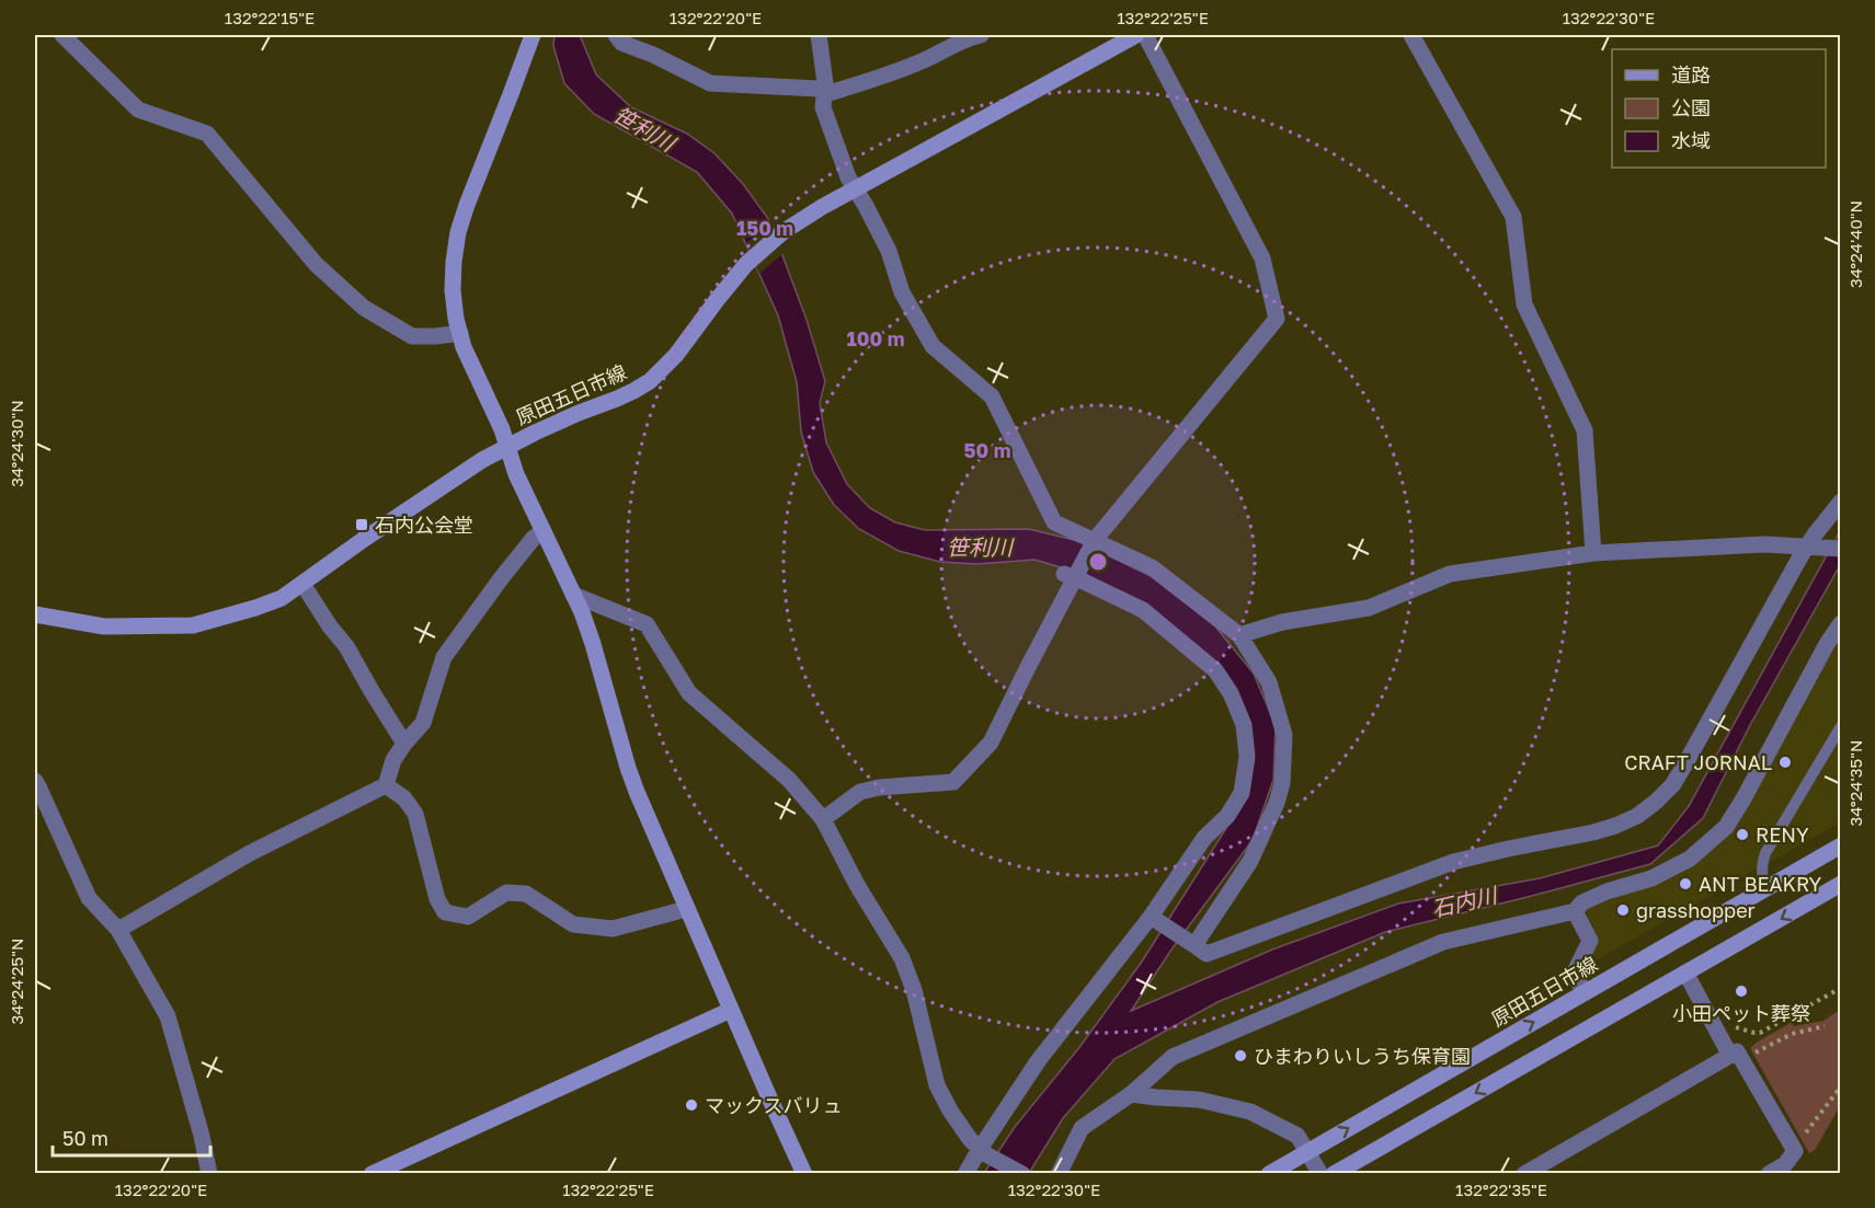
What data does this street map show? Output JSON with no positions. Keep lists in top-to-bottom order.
{
  "streets": {
    "main road": ["原田五日市線"]
  },
  "water": ["笹利川", "石内川"],
  "places": {
    "transit": ["石内公会堂"],
    "other": [
      "CRAFT JORNAL",
      "RENY",
      "ANT BEAKRY",
      "grasshopper",
      "小田ペット葬祭",
      "ひまわりいしうち保育園",
      "マックスバリュ"
    ]
  },
  "legend": ["道路", "公園", "水域"],
  "scale_bar": "50 m",
  "coordinates": [
    "132°22'15\"E",
    "132°22'20\"E",
    "132°22'25\"E",
    "132°22'30\"E",
    "34°24'40\"N",
    "34°24'30\"N",
    "34°24'35\"N",
    "34°24'25\"N",
    "132°22'35\"E"
  ],
  "rings": ["150 m", "100 m", "50 m"]
}
